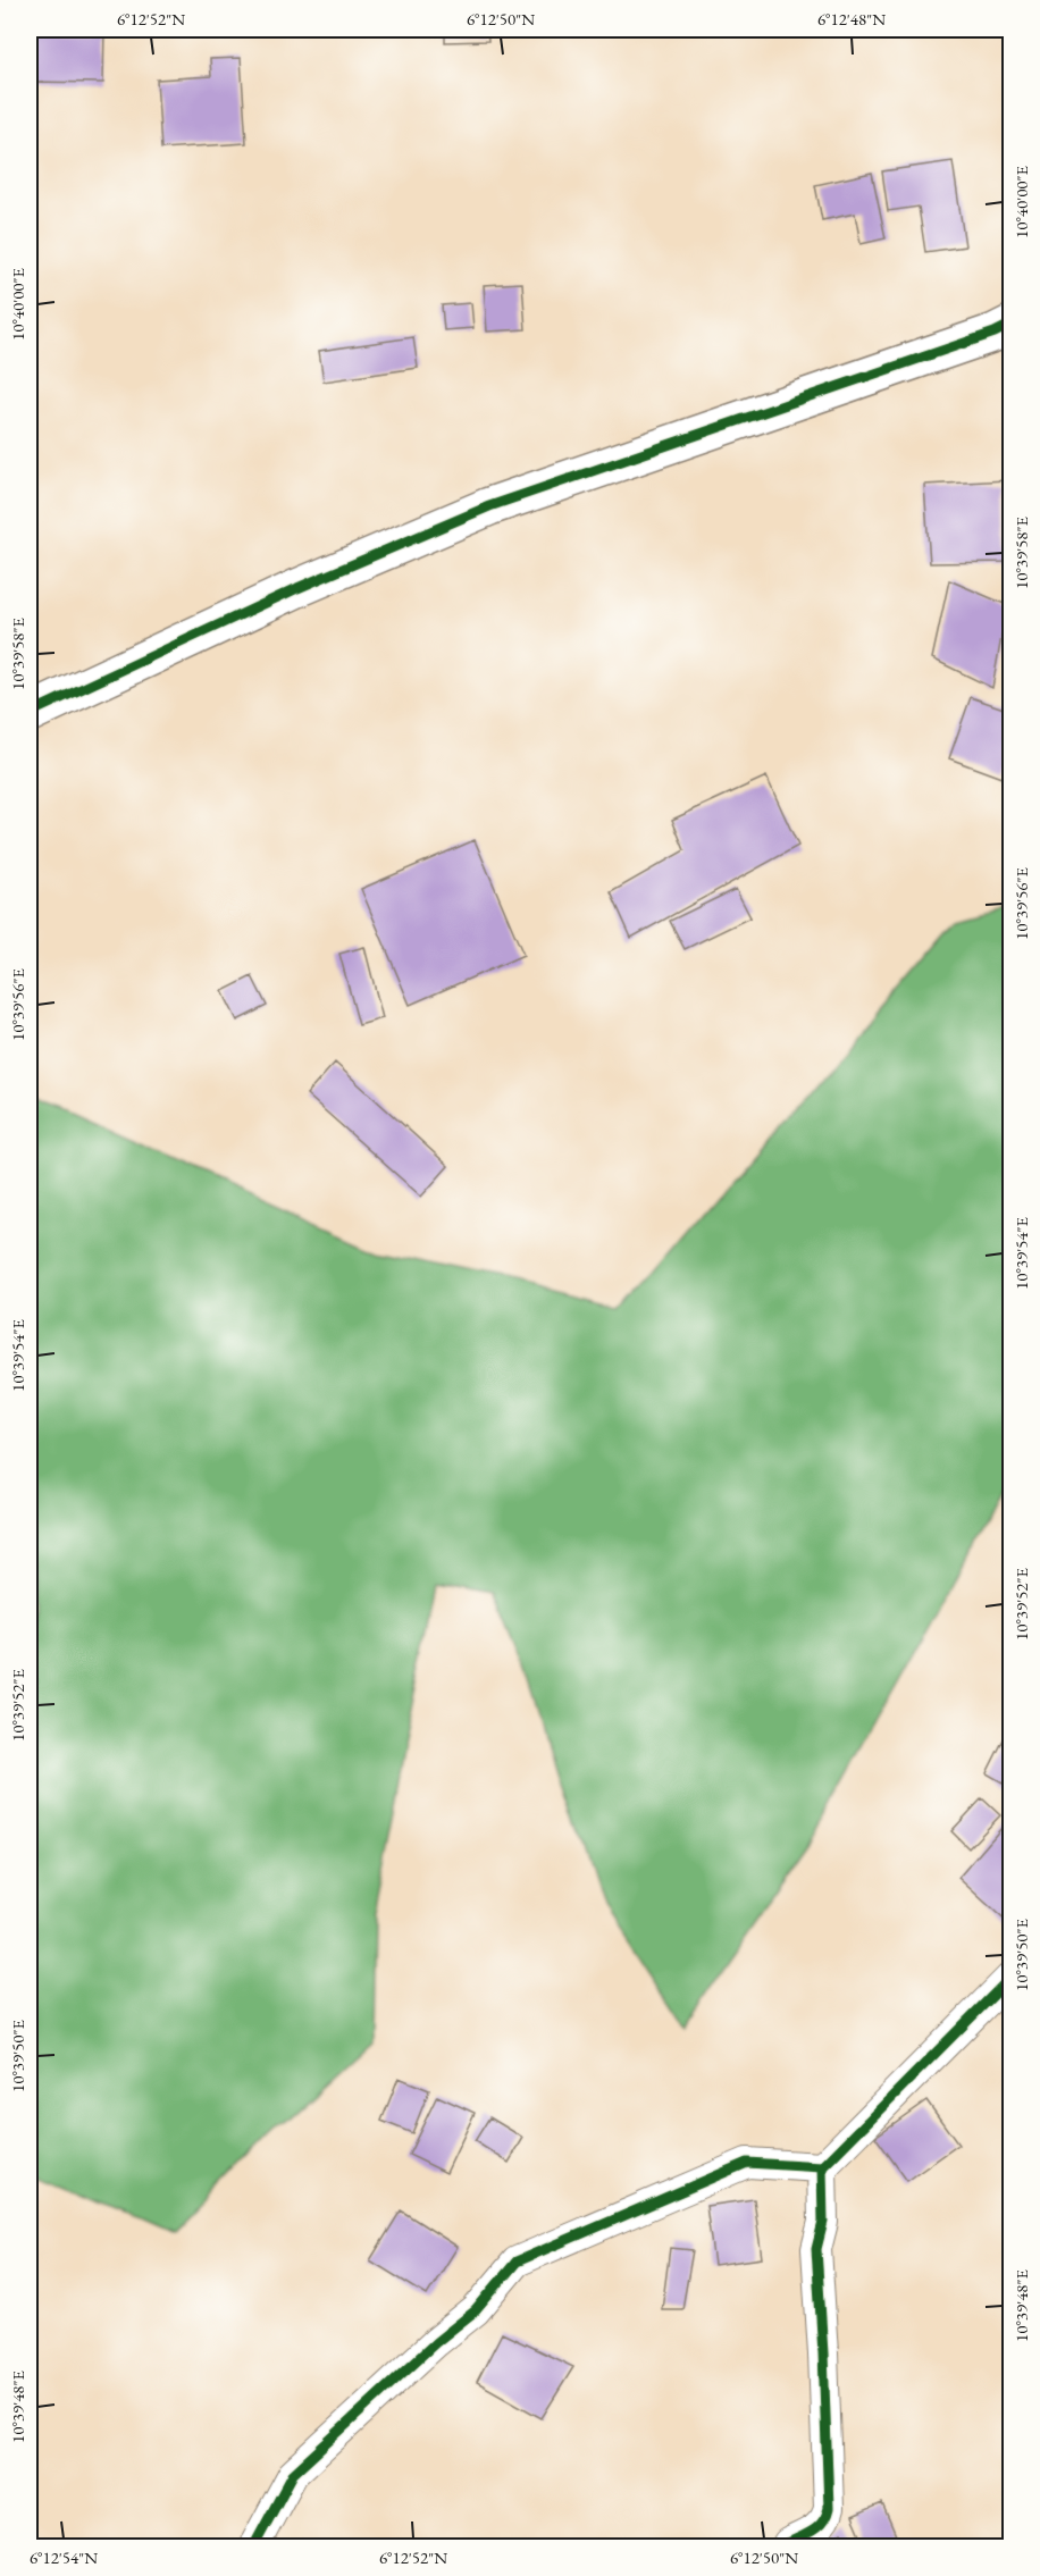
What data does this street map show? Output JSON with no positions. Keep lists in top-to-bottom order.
{
  "coordinates": [
    "6°12'52\"N",
    "6°12'50\"N",
    "6°12'48\"N",
    "10°40'00\"E",
    "10°39'58\"E",
    "10°39'56\"E",
    "10°39'54\"E",
    "10°39'52\"E",
    "10°39'50\"E",
    "10°39'48\"E",
    "6°12'54\"N"
  ]
}
